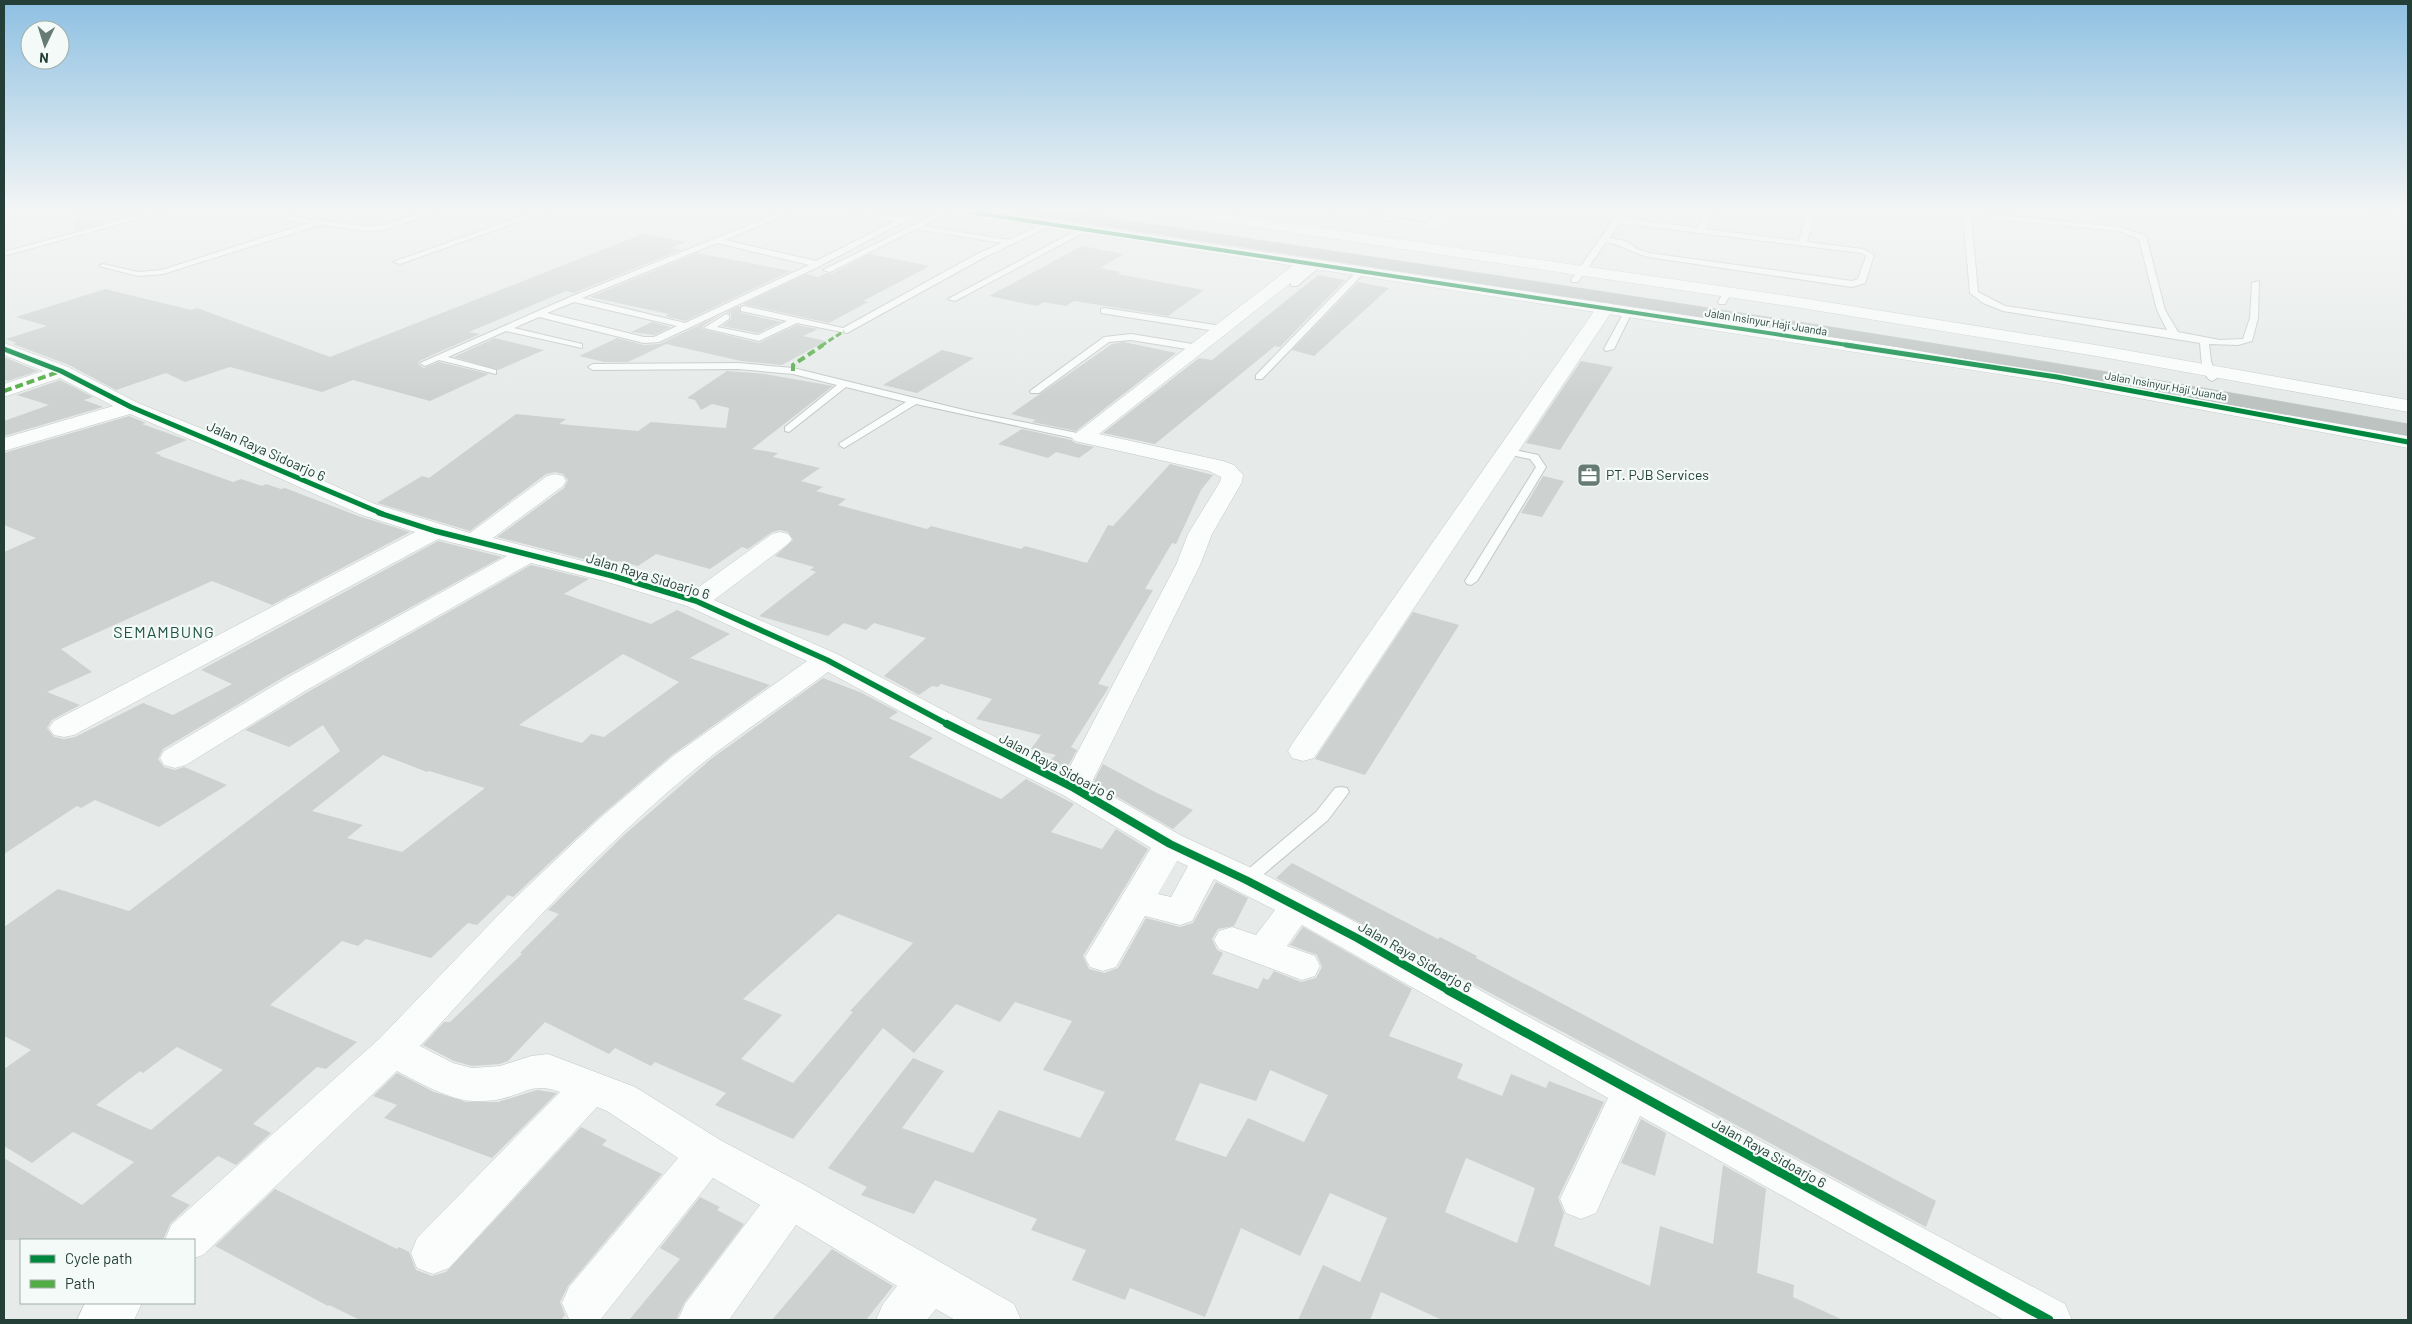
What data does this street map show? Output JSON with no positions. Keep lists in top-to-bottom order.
{
  "streets": {
    "highway": ["Jalan Insinyur Haji Juanda"],
    "street": ["Jalan Raya Sidoarjo 6"]
  },
  "districts": ["SEMAMBUNG"],
  "places": {
    "office": ["PT. PJB Services"]
  },
  "legend": ["Cycle path", "Path"],
  "north": "bottom"
}
